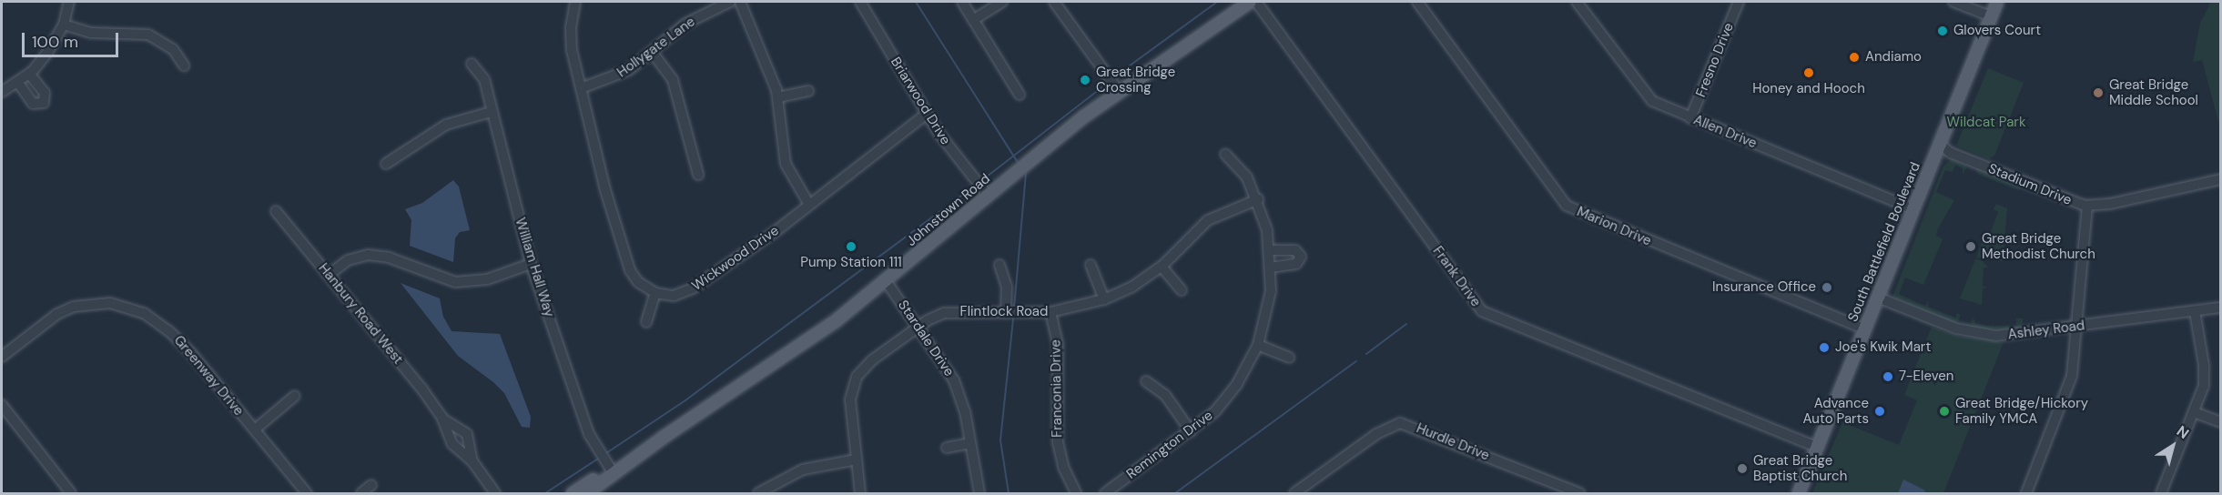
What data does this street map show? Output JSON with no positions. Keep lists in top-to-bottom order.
{
  "streets": {
    "main road": ["Johnstown Road", "South Battlefield Boulevard"],
    "street": [
      "Hollygate Lane",
      "Fresno Drive",
      "Briarwood Drive",
      "Allen Drive",
      "Stadium Drive",
      "Marion Drive",
      "Wickwood Drive",
      "William Hall Way",
      "Frank Drive",
      "Flintlock Road",
      "Hanbury Road West",
      "Ashley Road",
      "Stardale Drive",
      "Greenway Drive",
      "Franconia Drive",
      "Hurdle Drive",
      "Remington Drive"
    ]
  },
  "crossings": [
    ["Fresno Drive", "Allen Drive"],
    ["Briarwood Drive", "Johnstown Road"],
    ["Briarwood Drive", "Wickwood Drive"],
    ["Allen Drive", "South Battlefield Boulevard"],
    ["Stadium Drive", "South Battlefield Boulevard"],
    ["Johnstown Road", "William Hall Way"],
    ["Johnstown Road", "Stardale Drive"],
    ["Marion Drive", "South Battlefield Boulevard"],
    ["South Battlefield Boulevard", "Frank Drive"],
    ["South Battlefield Boulevard", "Ashley Road"],
    ["Flintlock Road", "Stardale Drive"],
    ["Flintlock Road", "Franconia Drive"],
    ["Flintlock Road", "Remington Drive"]
  ],
  "parks": ["Wildcat Park"],
  "places": [
    "Glovers Court",
    "Andiamo",
    "Honey and Hooch",
    "Great Bridge Crossing",
    "Great Bridge Middle School",
    "Pump Station 111",
    "Great Bridge Methodist Church",
    "Insurance Office",
    "Joe's Kwik Mart",
    "7-Eleven",
    "Advance Auto Parts",
    "Great Bridge/Hickory Family YMCA",
    "Great Bridge Baptist Church"
  ],
  "scale_bar": "100 m",
  "north": "top right"
}
